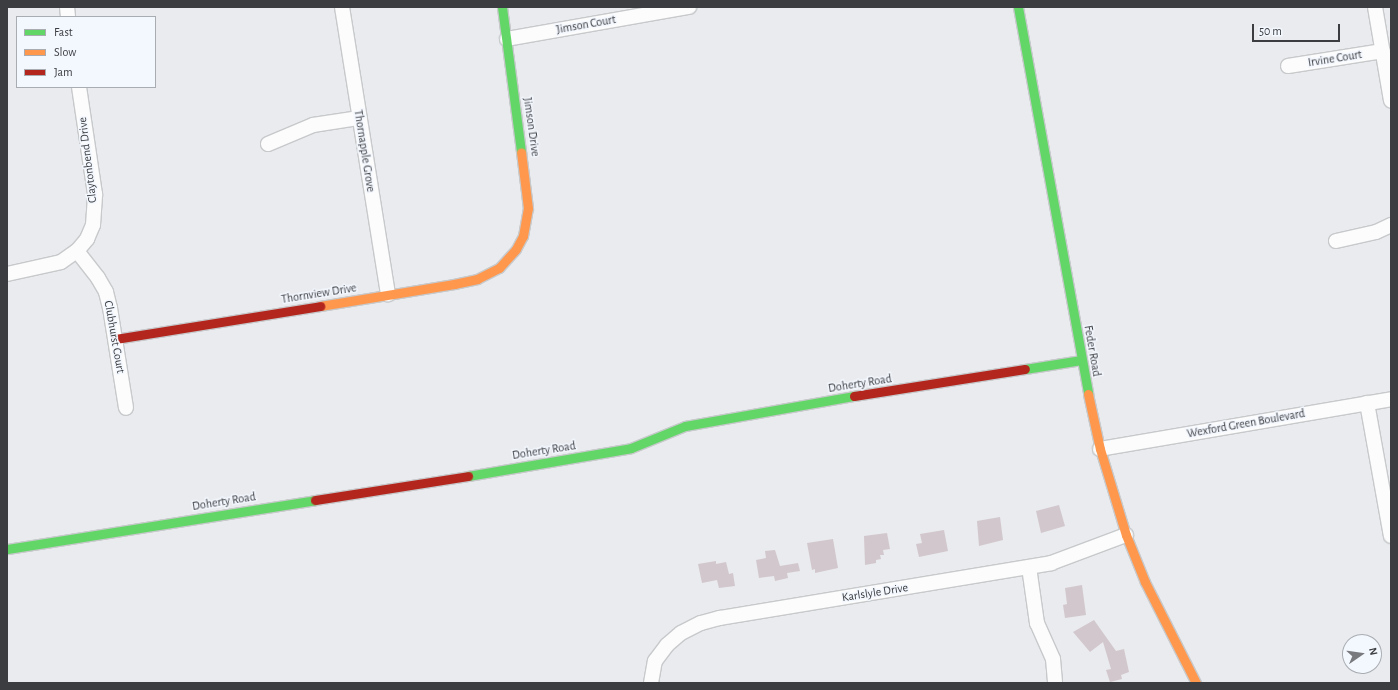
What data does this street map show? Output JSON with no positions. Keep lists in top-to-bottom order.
{
  "streets": {
    "street": [
      "Jimson Court",
      "Irvine Court",
      "Jimson Drive",
      "Thornapple Grove",
      "Claytonbend Drive",
      "Thornview Drive",
      "Clubhurst Court",
      "Feder Road",
      "Doherty Road",
      "Wexford Green Boulevard",
      "Karlslyle Drive"
    ]
  },
  "crossings": [
    ["Jimson Court", "Jimson Drive"],
    ["Jimson Drive", "Thornview Drive"],
    ["Thornapple Grove", "Thornview Drive"],
    ["Claytonbend Drive", "Clubhurst Court"],
    ["Thornview Drive", "Clubhurst Court"],
    ["Feder Road", "Doherty Road"],
    ["Feder Road", "Wexford Green Boulevard"],
    ["Feder Road", "Karlslyle Drive"]
  ],
  "legend": ["Fast", "Slow", "Jam"],
  "scale_bar": "50 m",
  "north": "right"
}
